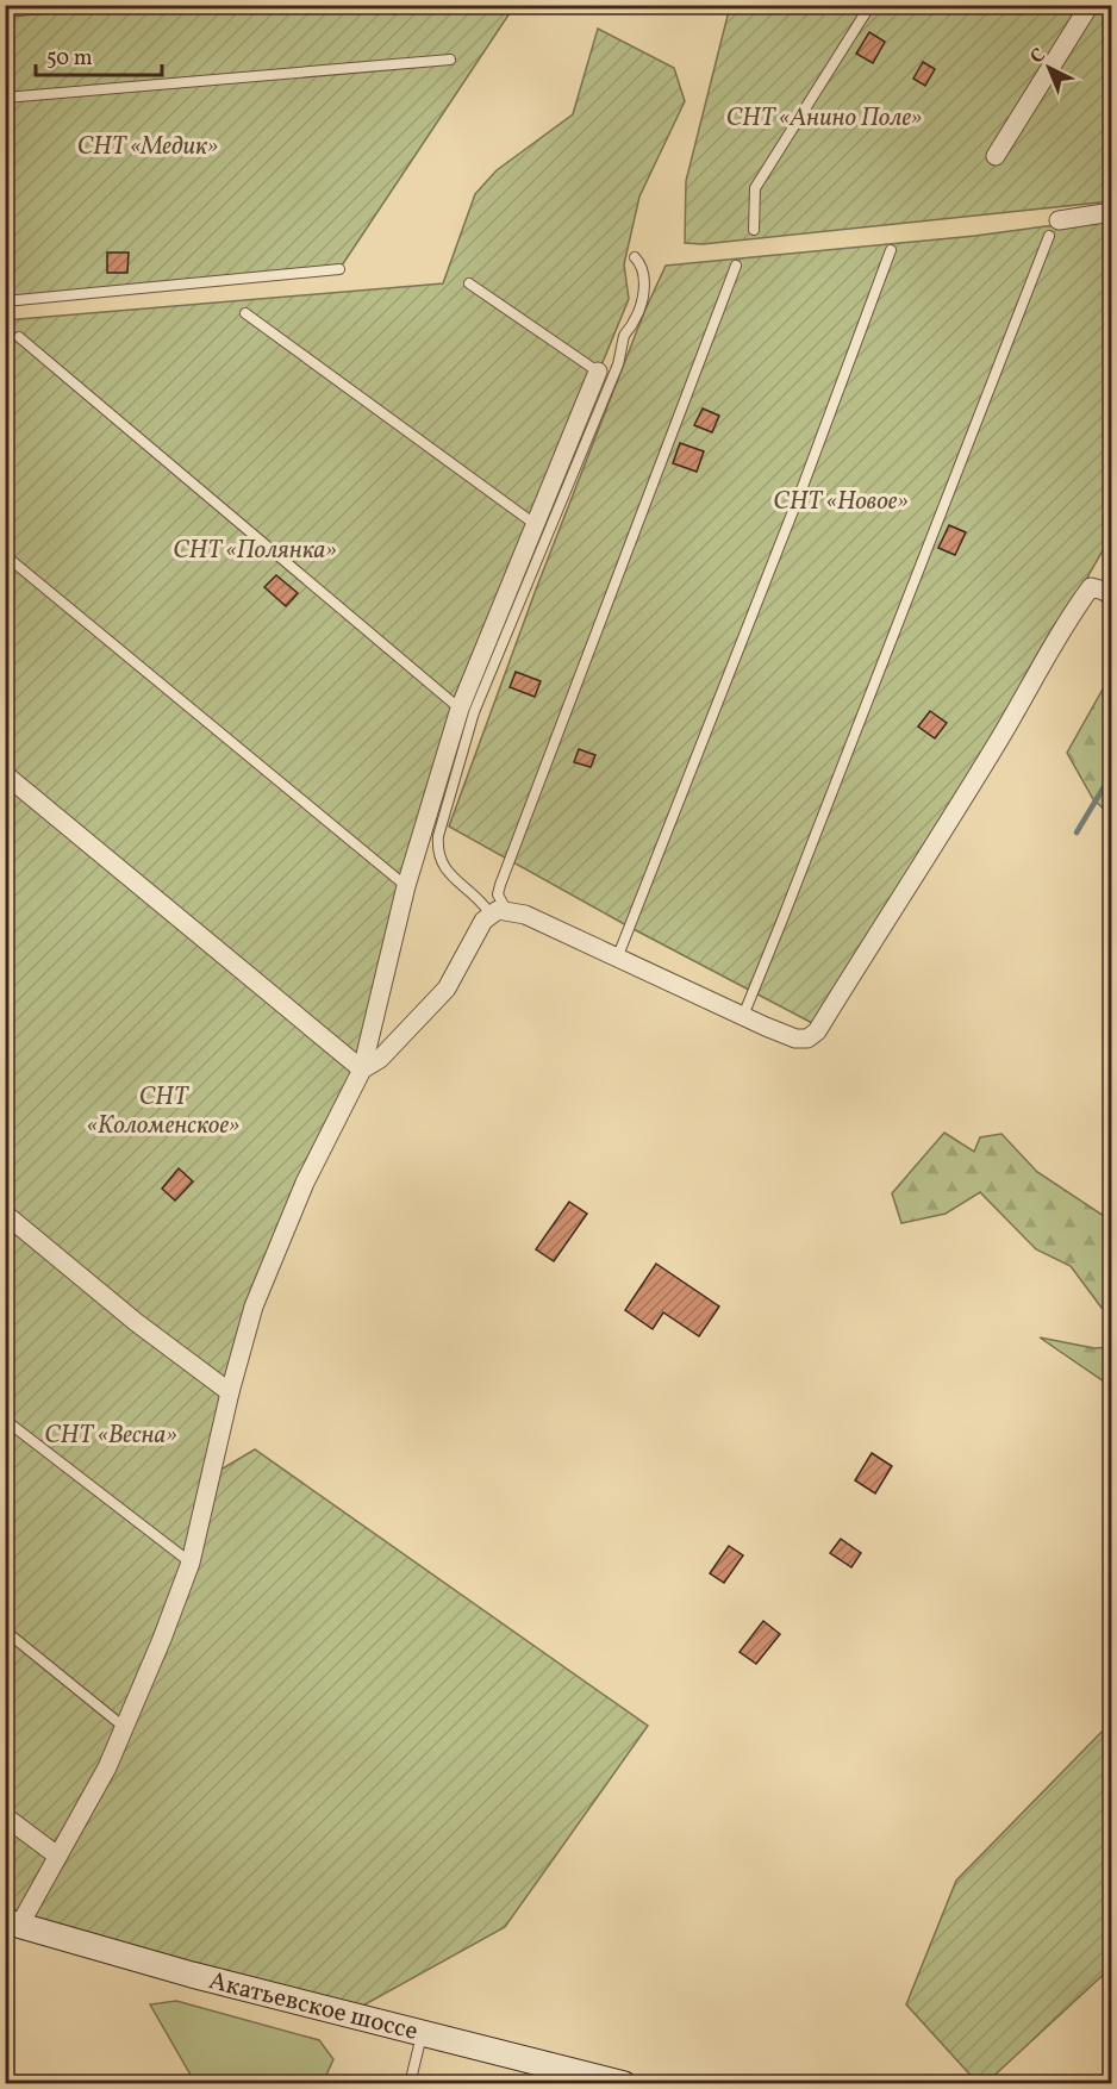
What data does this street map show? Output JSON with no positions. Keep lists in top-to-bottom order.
{
  "streets": {
    "main road": ["Акатьевское шоссе"]
  },
  "parks": [
    "СНТ «Анино Поле»",
    "СНТ «Медик»",
    "СНТ «Новое»",
    "СНТ «Полянка»",
    "СНТ «Коломенское»",
    "СНТ «Весна»"
  ],
  "scale_bar": "50 m",
  "north": "top left"
}
